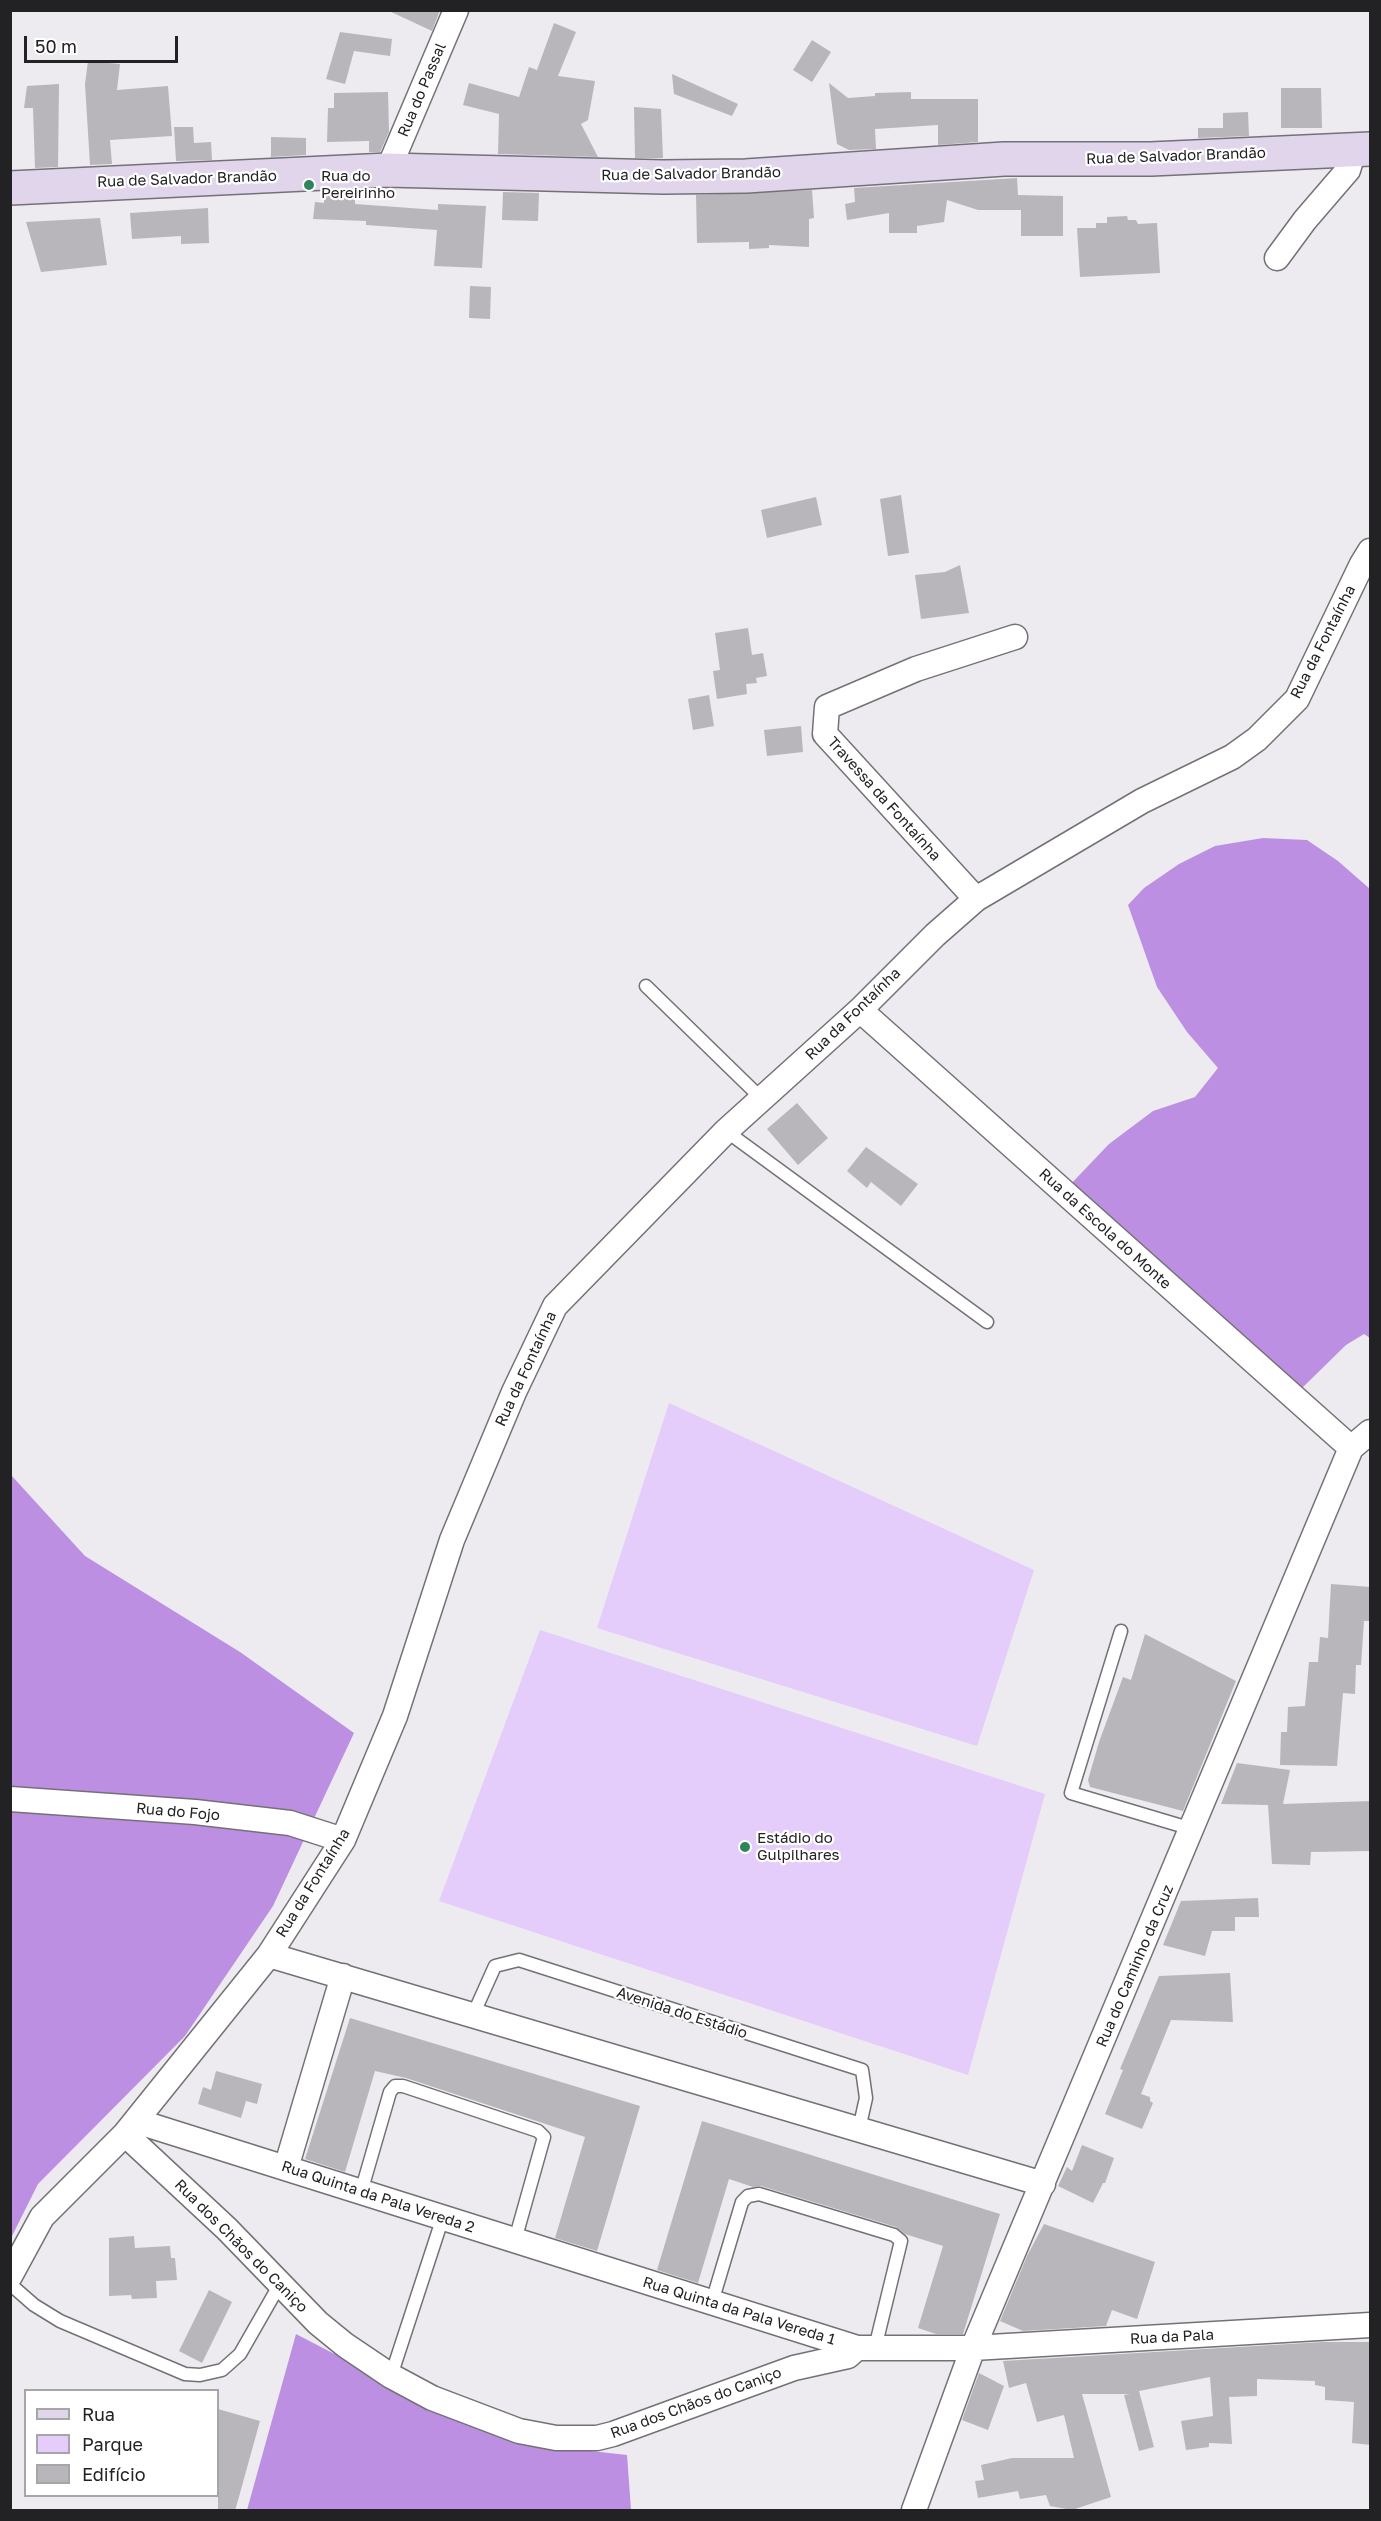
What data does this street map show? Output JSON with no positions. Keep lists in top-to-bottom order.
{
  "streets": {
    "main road": ["Rua de Salvador Brandão"],
    "street": [
      "Rua do Passal",
      "Rua da Fontaínha",
      "Travessa da Fontaínha",
      "Rua da Escola do Monte",
      "Rua do Fojo",
      "Rua do Caminho da Cruz",
      "Rua Quinta da Pala Vereda 2",
      "Rua dos Chãos do Caniço",
      "Rua Quinta da Pala Vereda 1",
      "Rua da Pala"
    ],
    "lane": ["Avenida do Estádio"]
  },
  "crossings": [
    ["Rua do Passal", "Rua de Salvador Brandão"],
    ["Rua da Fontaínha", "Travessa da Fontaínha"],
    ["Rua da Fontaínha", "Rua da Escola do Monte"],
    ["Rua da Fontaínha", "Rua do Fojo"],
    ["Rua da Fontaínha", "Rua Quinta da Pala Vereda 2"],
    ["Rua da Fontaínha", "Rua dos Chãos do Caniço"],
    ["Rua da Escola do Monte", "Rua do Caminho da Cruz"],
    ["Rua do Caminho da Cruz", "Rua dos Chãos do Caniço"],
    ["Rua do Caminho da Cruz", "Rua da Pala"],
    ["Rua Quinta da Pala Vereda 2", "Rua dos Chãos do Caniço"],
    ["Rua Quinta da Pala Vereda 2", "Rua Quinta da Pala Vereda 1"],
    ["Rua dos Chãos do Caniço", "Rua Quinta da Pala Vereda 1"],
    ["Rua dos Chãos do Caniço", "Rua da Pala"]
  ],
  "places": ["Rua do Pereirinho", "Estádio do Gulpilhares"],
  "legend": ["Rua", "Parque", "Edifício"],
  "scale_bar": "50 m"
}
